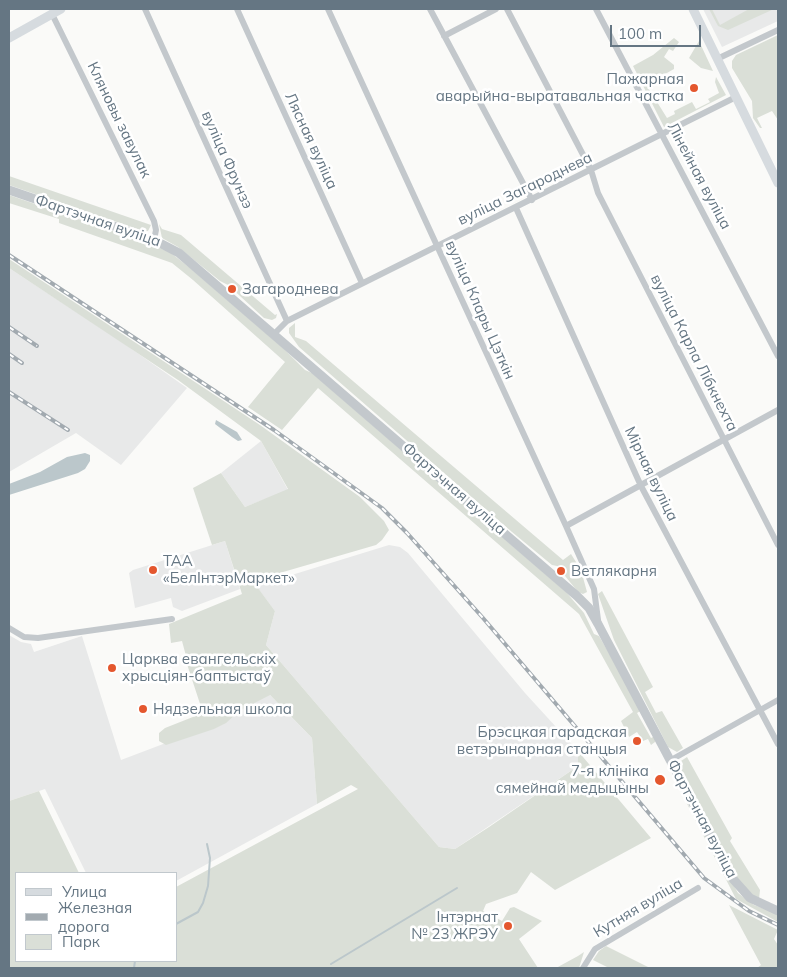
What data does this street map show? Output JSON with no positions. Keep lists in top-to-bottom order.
{
  "streets": {
    "street": [
      "Кляновы завулак",
      "Лясная вуліца",
      "вуліца Фрунзэ",
      "Лінейная вуліца",
      "вуліца Загароднева",
      "Фартэчная вуліца",
      "вуліца Клары Цэткін",
      "вуліца Карла Лібкнехта",
      "Мірная вуліца",
      "Кутняя вуліца"
    ]
  },
  "crossings": [
    ["Кляновы завулак", "Фартэчная вуліца"],
    ["Лясная вуліца", "вуліца Загароднева"],
    ["вуліца Фрунзэ", "вуліца Загароднева"],
    ["Лінейная вуліца", "вуліца Загароднева"],
    ["вуліца Загароднева", "Фартэчная вуліца"],
    ["вуліца Загароднева", "вуліца Клары Цэткін"],
    ["вуліца Загароднева", "вуліца Карла Лібкнехта"],
    ["вуліца Загароднева", "Мірная вуліца"],
    ["Фартэчная вуліца", "вуліца Клары Цэткін"]
  ],
  "places": [
    "Пажарная аварыйна-выратавальная частка",
    "Загароднева",
    "ТАА «БелІнтэрМаркет»",
    "Ветлякарня",
    "Царква евангельскіх хрысціян-баптыстаў",
    "Нядзельная школа",
    "Брэсцкая гарадская ветэрынарная станцыя",
    "7-я клініка сямейнай медыцыны",
    "Інтэрнат № 23 ЖРЭУ"
  ],
  "legend": ["Улица", "Железная дорога", "Парк"],
  "scale_bar": "100 m"
}
